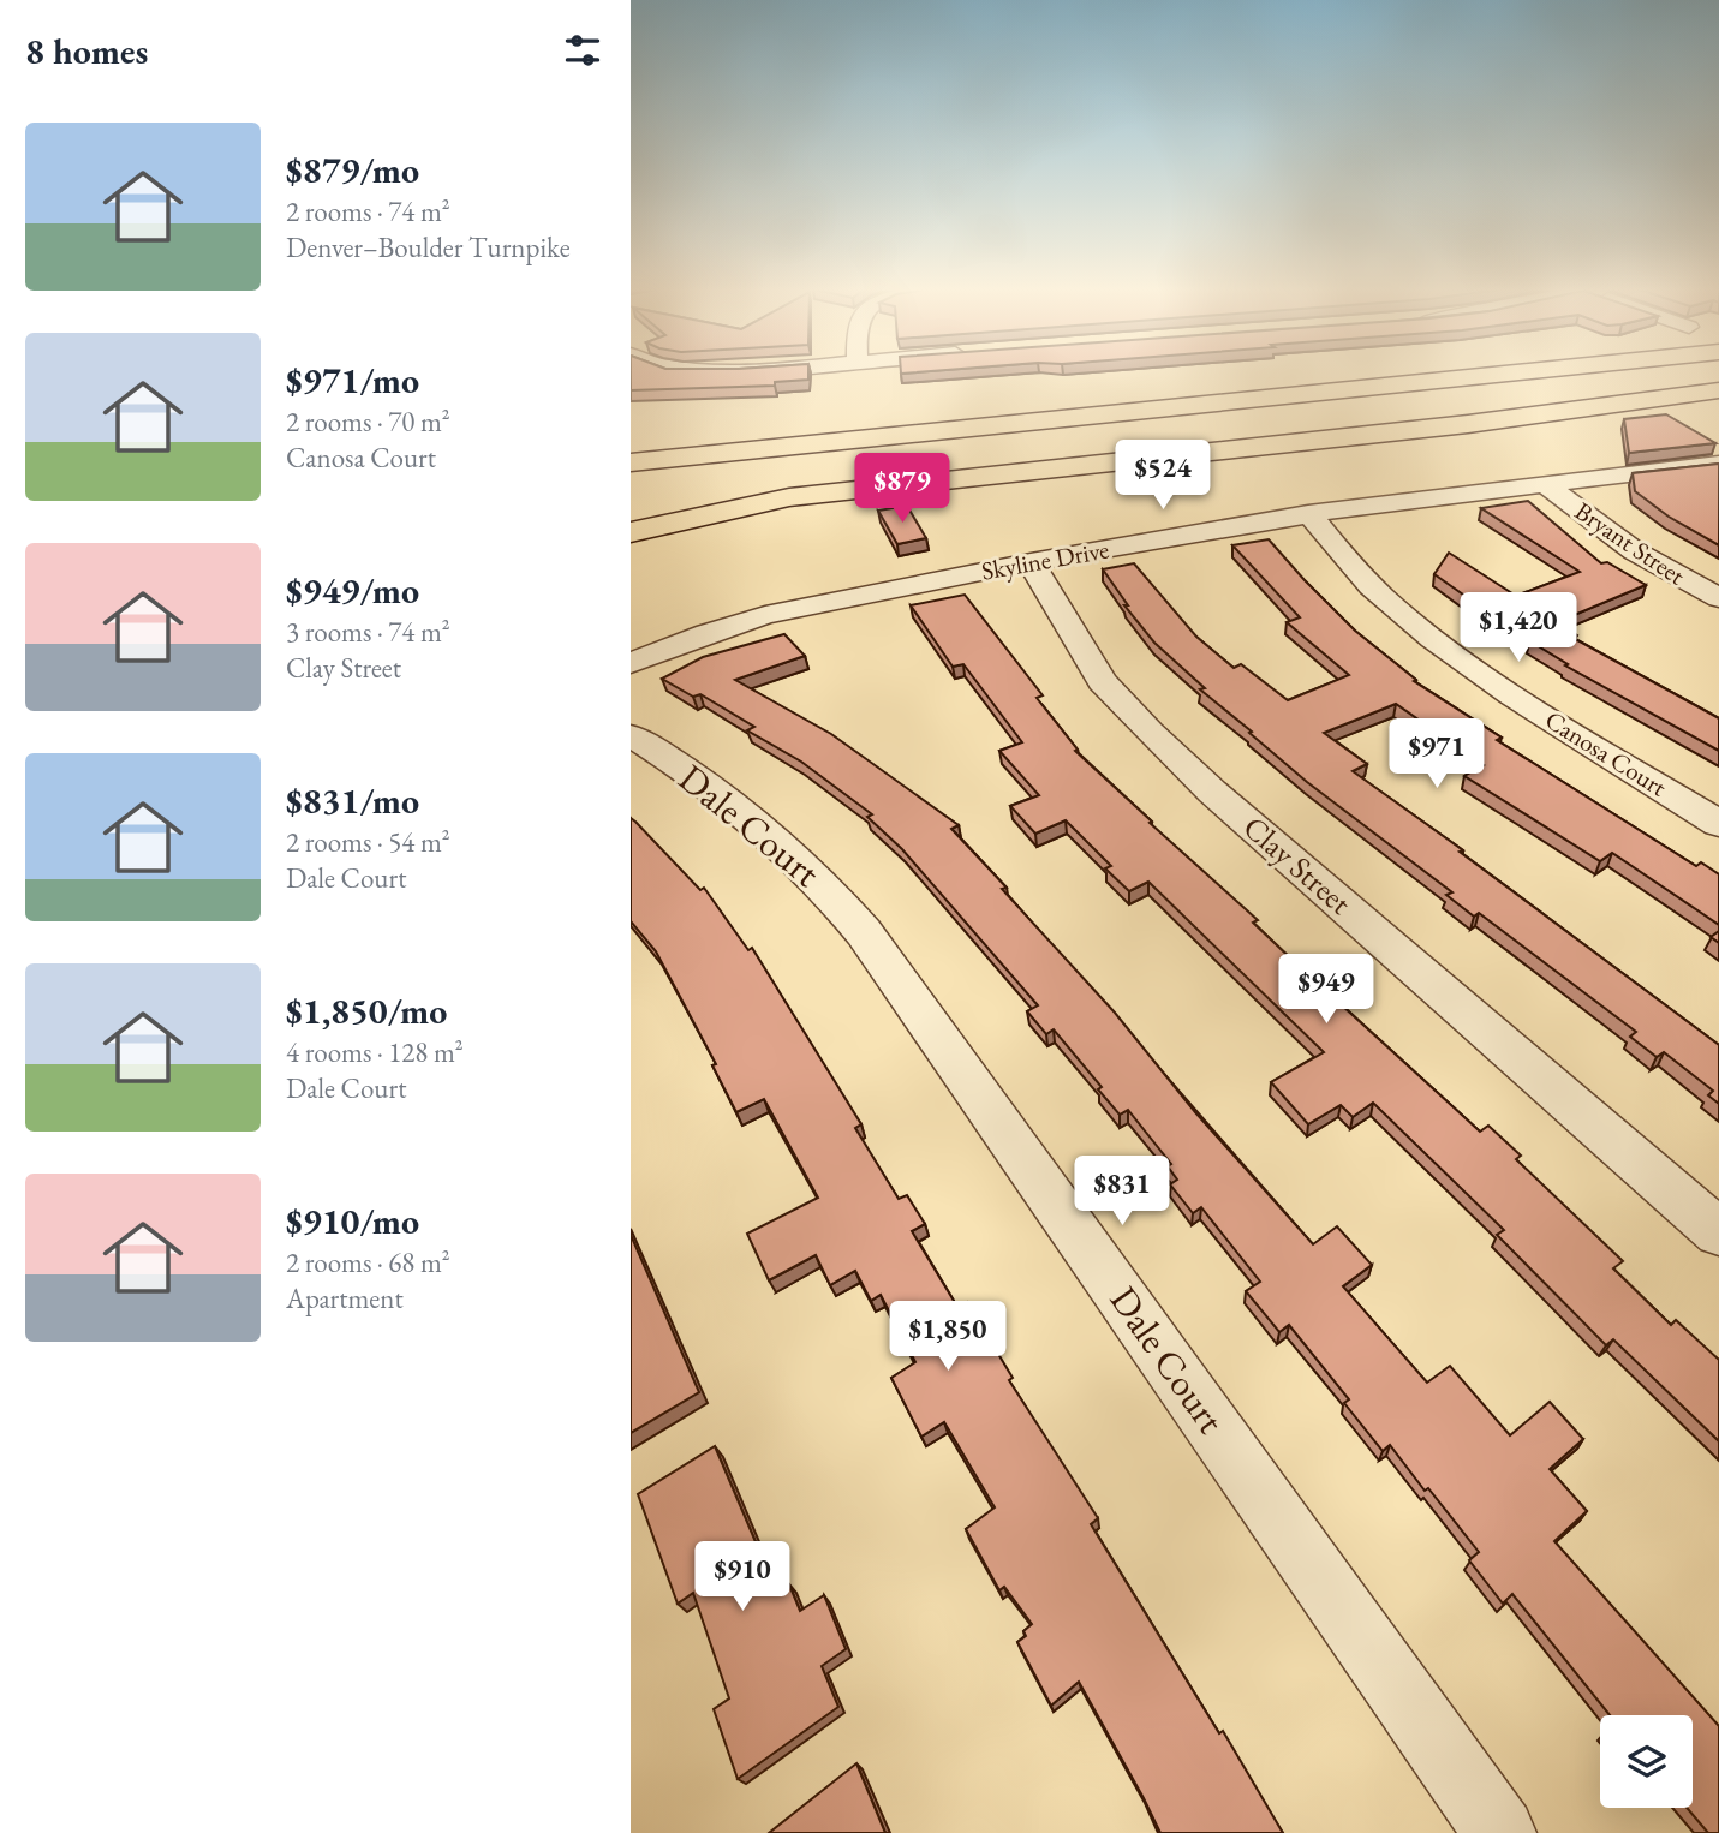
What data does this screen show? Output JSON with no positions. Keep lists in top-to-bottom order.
{
  "streets": {
    "street": [
      "Bryant Street",
      "Skyline Drive",
      "Canosa Court",
      "Dale Court",
      "Clay Street"
    ]
  },
  "crossings": [
    ["Bryant Street", "Skyline Drive"],
    ["Skyline Drive", "Canosa Court"],
    ["Skyline Drive", "Clay Street"]
  ],
  "page": {
    "heading": "8 homes",
    "list": [
      {
        "name": "$879/mo",
        "note": "2 rooms · 74 m² · Denver–Boulder Turnpike"
      },
      {
        "name": "$971/mo",
        "note": "2 rooms · 70 m² · Canosa Court"
      },
      {
        "name": "$949/mo",
        "note": "3 rooms · 74 m² · Clay Street"
      },
      {
        "name": "$831/mo",
        "note": "2 rooms · 54 m² · Dale Court"
      },
      {
        "name": "$1,850/mo",
        "note": "4 rooms · 128 m² · Dale Court"
      },
      {
        "name": "$910/mo",
        "note": "2 rooms · 68 m² · Apartment"
      }
    ],
    "price": [
      "$524",
      "$879",
      "$1,420",
      "$971",
      "$949",
      "$831",
      "$1,850",
      "$910"
    ]
  }
}
